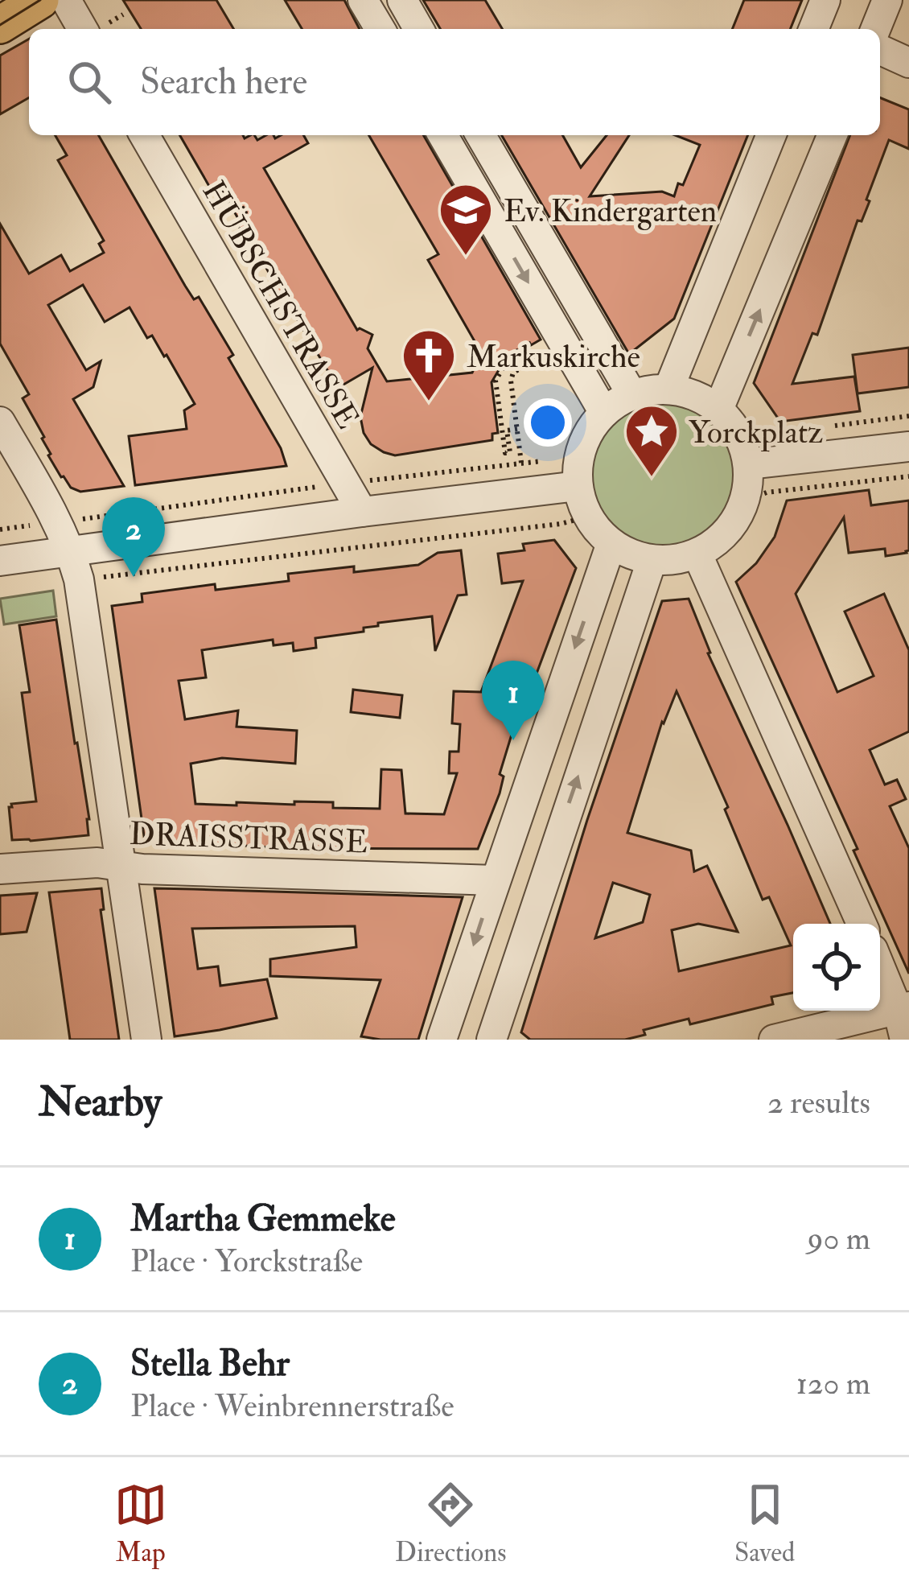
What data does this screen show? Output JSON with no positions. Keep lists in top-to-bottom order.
{
  "streets": {
    "street": ["HÜBSCHSTRASSE", "DRAISSTRASSE"]
  },
  "places": {
    "school or university": ["Ev. Kindergarten"],
    "church": ["Markuskirche"],
    "place": ["Yorckplatz"]
  },
  "page": {
    "search": "Search here",
    "pins": ["2", "1"],
    "heading": ["Nearby", "2 results"],
    "list": [
      {
        "mark": "1",
        "name": "Martha Gemmeke",
        "note": "Place · Yorckstraße",
        "value": "90 m"
      },
      {
        "mark": "2",
        "name": "Stella Behr",
        "note": "Place · Weinbrennerstraße",
        "value": "120 m"
      }
    ],
    "nav": ["Map", "Directions", "Saved"]
  }
}
